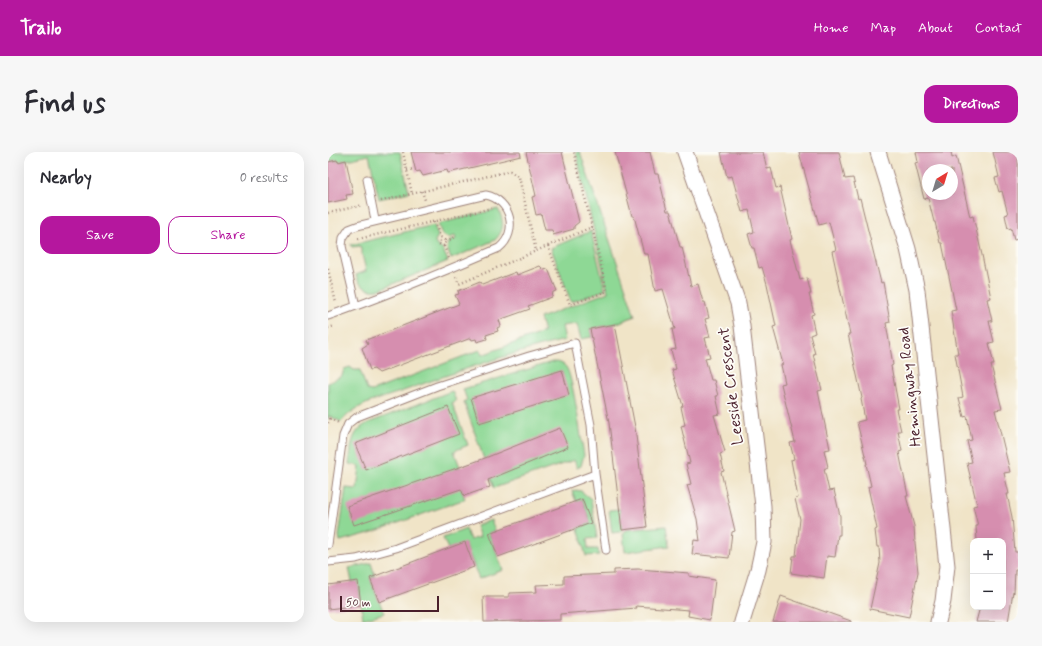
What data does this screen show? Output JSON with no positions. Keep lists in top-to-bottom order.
{
  "streets": {
    "street": ["Leeside Crescent", "Hemingway Road"]
  },
  "scale_bar": "50 m",
  "north": "top right",
  "page": {
    "header": "Trailo",
    "nav": [
      "Home",
      "Map",
      "About",
      "Contact"
    ],
    "buttons": [
      "Directions",
      ["Save", "Share"]
    ],
    "title": "Find us",
    "heading": ["Nearby", "0 results"],
    "map_buttons": ["+", "−"],
    "scale": "50 m"
  }
}
